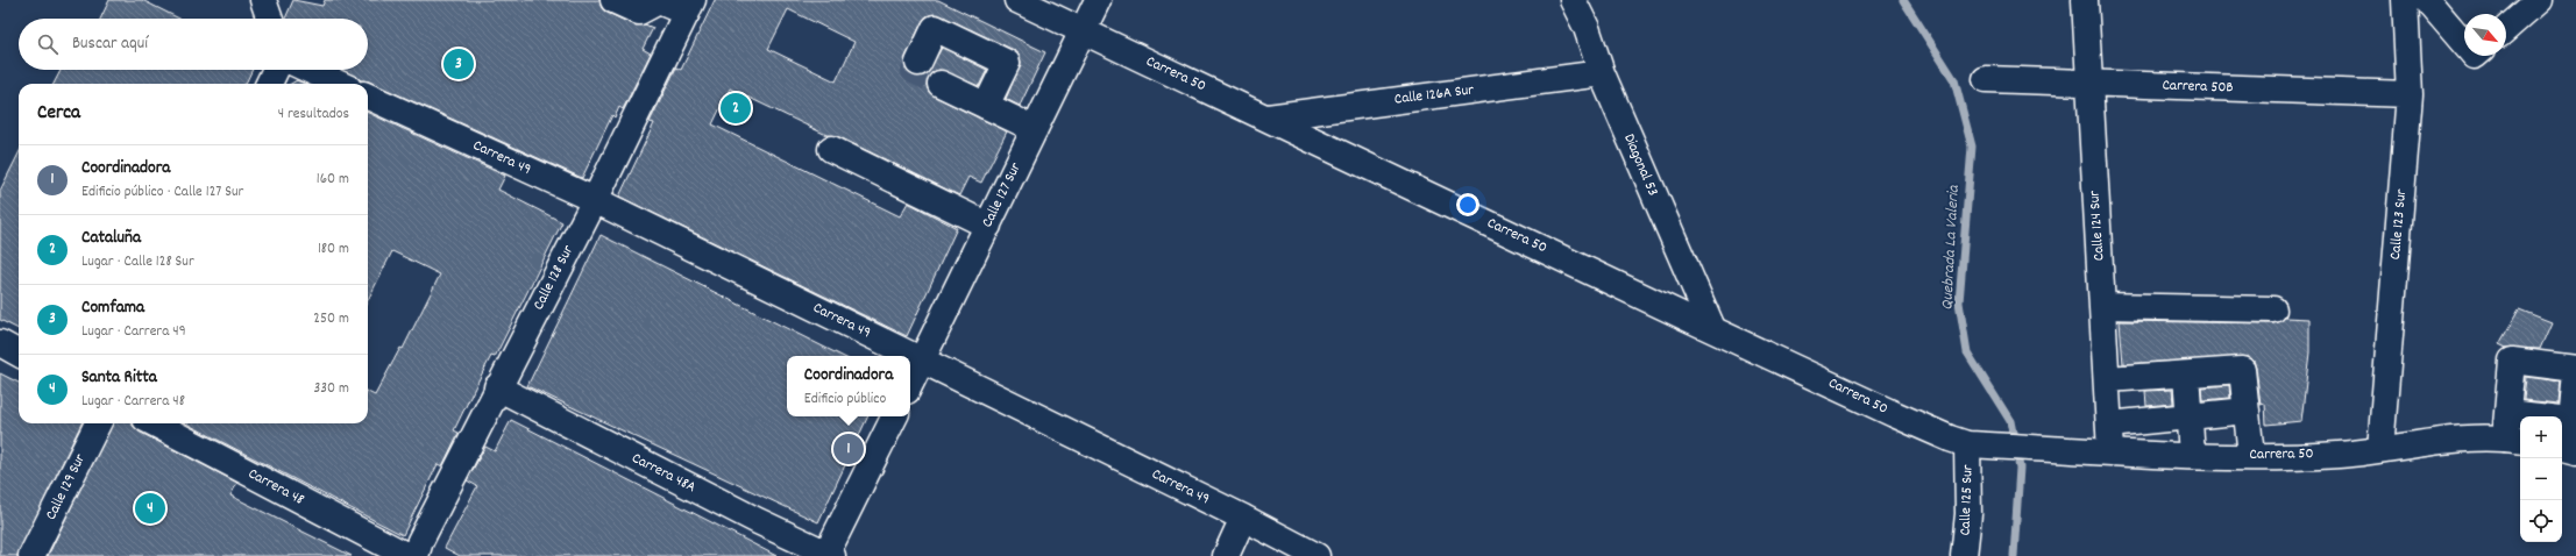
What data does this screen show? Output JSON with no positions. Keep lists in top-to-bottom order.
{
  "streets": {
    "street": [
      "Carrera 50",
      "Carrera 50B",
      "Calle 126A Sur",
      "Carrera 49",
      "Diagonal 53",
      "Calle 127 Sur",
      "Calle 123 Sur",
      "Calle 124 Sur",
      "Calle 128 Sur",
      "Carrera 48A",
      "Calle 129 Sur",
      "Carrera 48",
      "Calle 125 Sur"
    ]
  },
  "crossings": [
    ["Carrera 50", "Calle 126A Sur"],
    ["Carrera 50", "Diagonal 53"],
    ["Carrera 50", "Calle 127 Sur"],
    ["Carrera 50", "Calle 123 Sur"],
    ["Carrera 50", "Calle 124 Sur"],
    ["Carrera 50", "Calle 125 Sur"],
    ["Carrera 50B", "Calle 123 Sur"],
    ["Carrera 50B", "Calle 124 Sur"],
    ["Calle 126A Sur", "Diagonal 53"],
    ["Carrera 49", "Calle 127 Sur"],
    ["Carrera 49", "Calle 128 Sur"],
    ["Calle 128 Sur", "Carrera 48A"]
  ],
  "water": ["Quebrada La Valeria"],
  "north": "bottom right",
  "page": {
    "search": "Buscar aquí",
    "pins": [
      "3",
      "2",
      "1",
      "4"
    ],
    "heading": ["Cerca", "4 resultados"],
    "list": [
      {
        "mark": "1",
        "name": "Coordinadora",
        "note": "Edificio público · Calle 127 Sur",
        "value": "160 m"
      },
      {
        "mark": "2",
        "name": "Cataluña",
        "note": "Lugar · Calle 128 Sur",
        "value": "180 m"
      },
      {
        "mark": "3",
        "name": "Comfama",
        "note": "Lugar · Carrera 49",
        "value": "250 m"
      },
      {
        "mark": "4",
        "name": "Santa Ritta",
        "note": "Lugar · Carrera 48",
        "value": "330 m"
      }
    ],
    "popup": ["Coordinadora", "Edificio público"],
    "map_buttons": ["+", "−"]
  }
}
